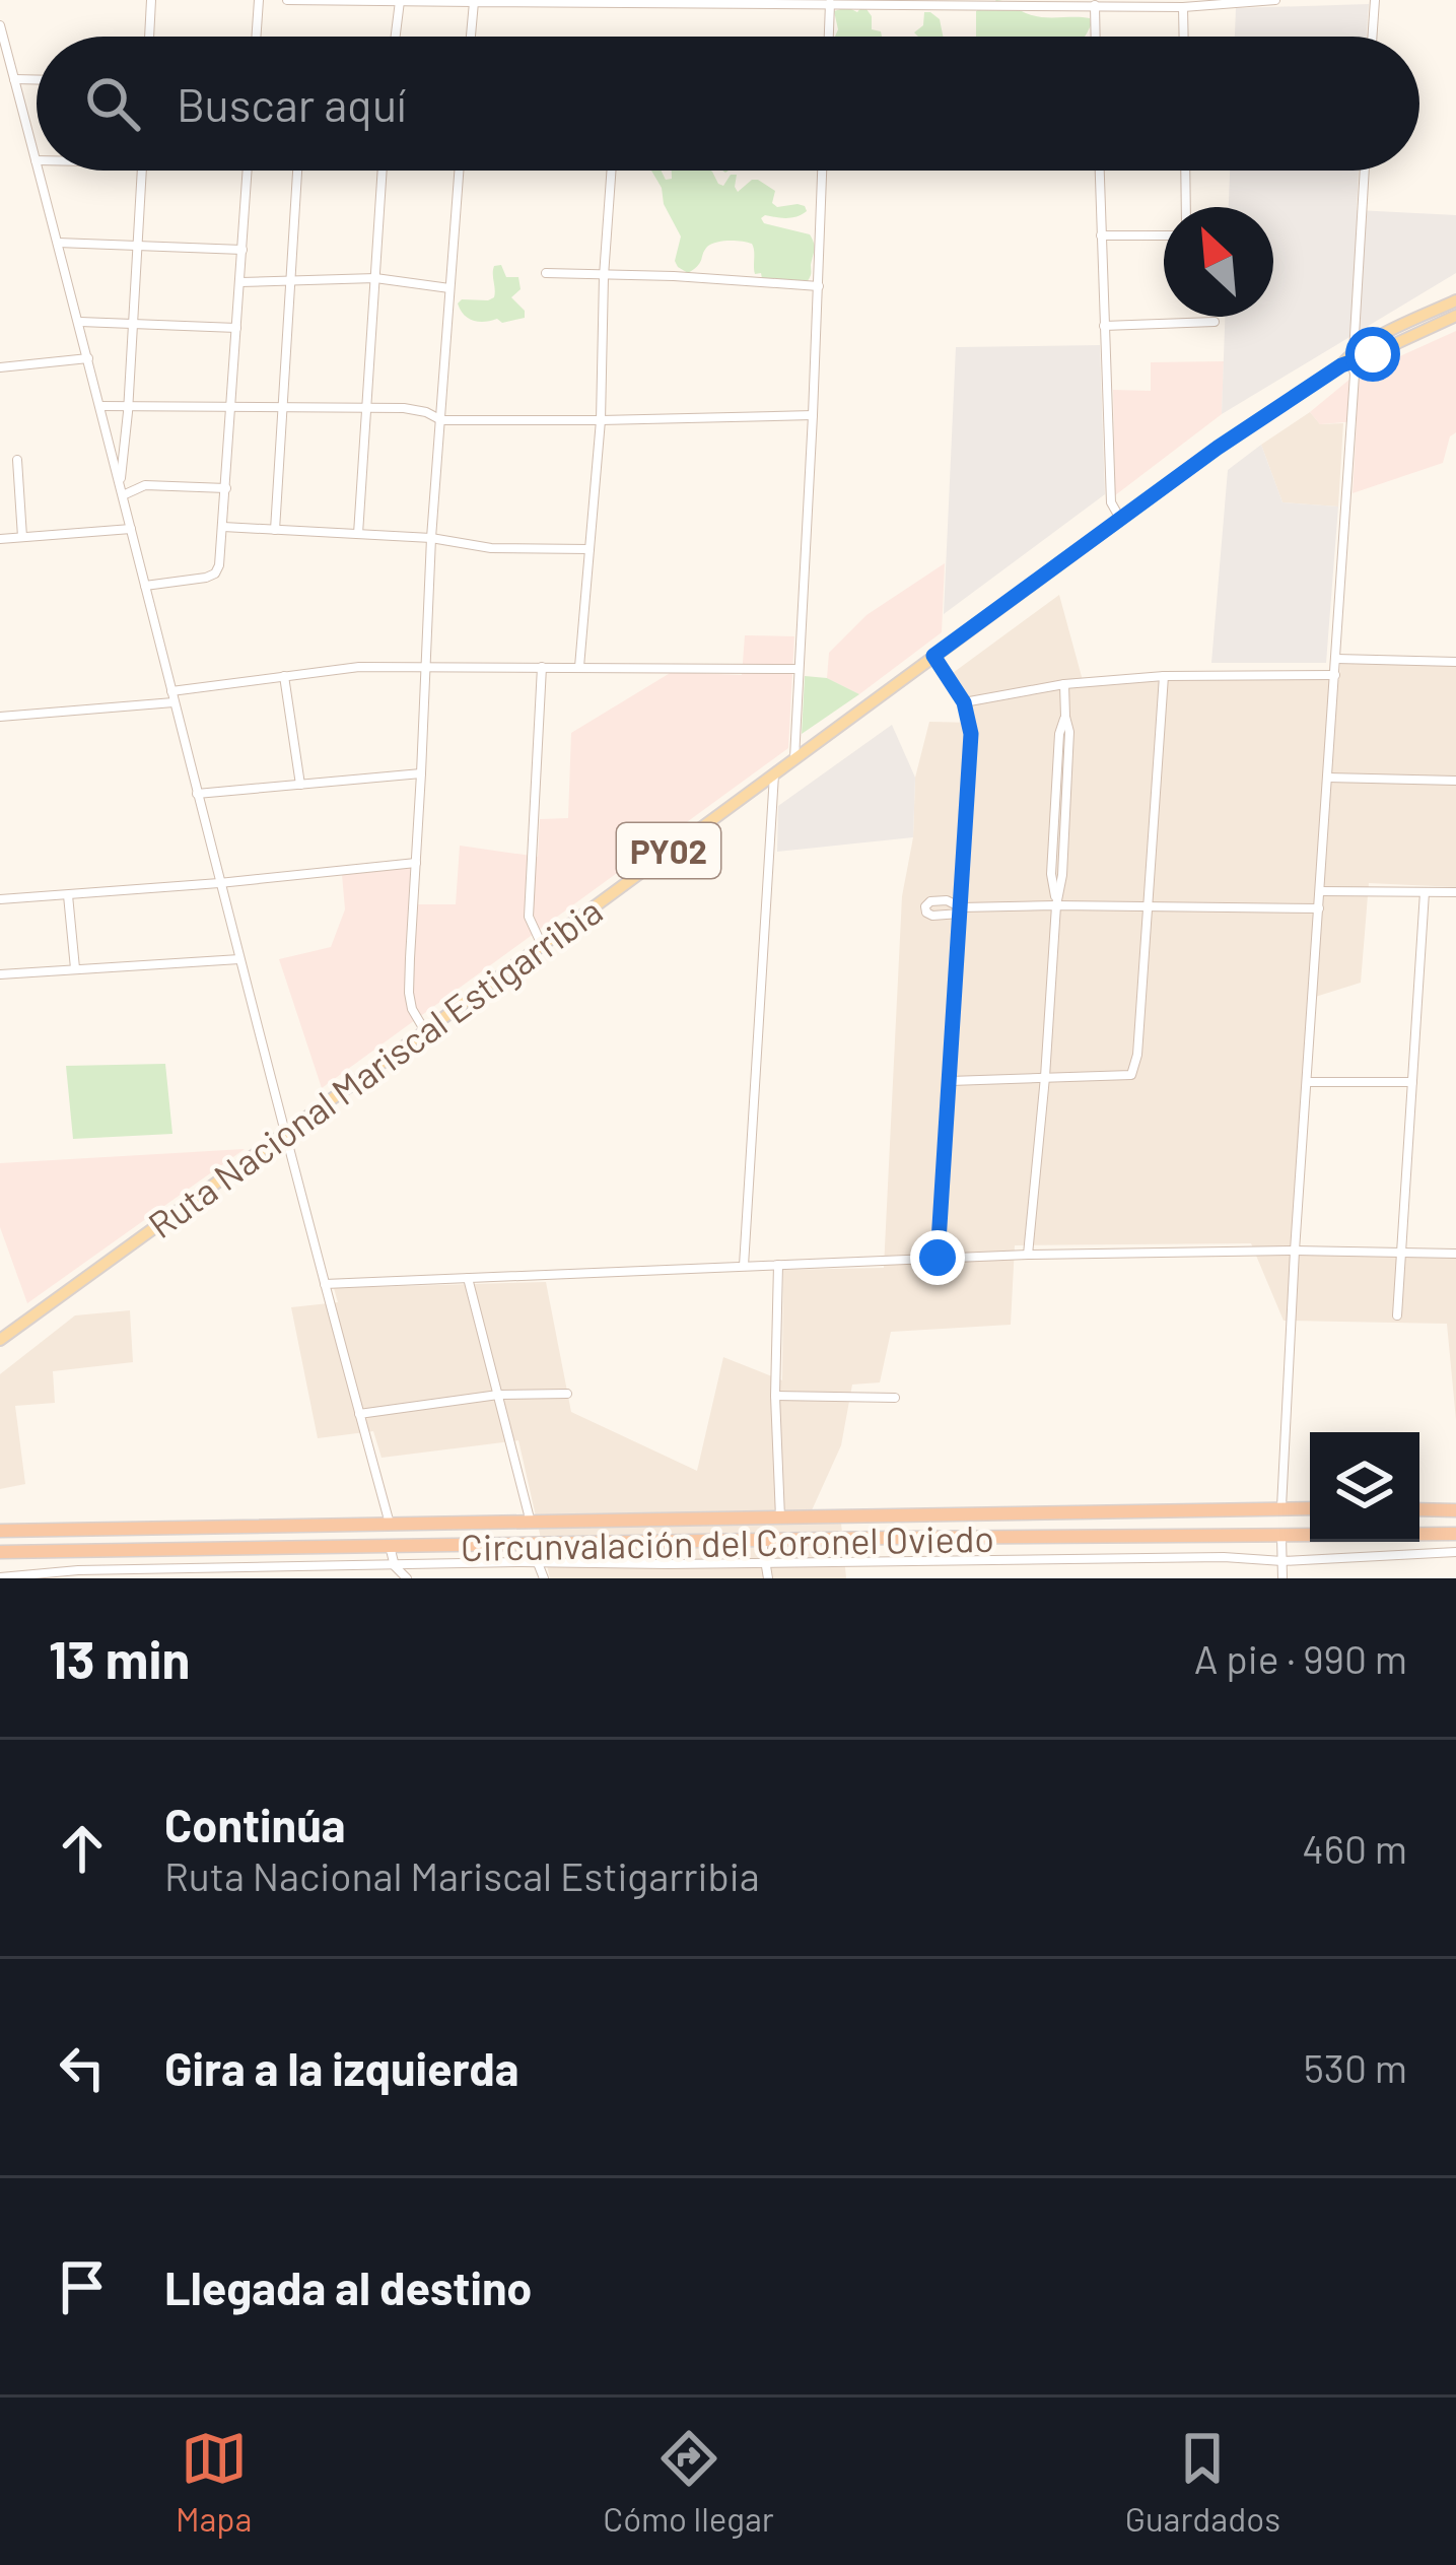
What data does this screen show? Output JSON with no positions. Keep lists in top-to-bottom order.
{
  "streets": {
    "highway": ["Circunvalación del Coronel Oviedo"],
    "main road": ["PY02", "Ruta Nacional Mariscal Estigarribia"]
  },
  "north": "top left",
  "page": {
    "search": "Buscar aquí",
    "heading": ["13 min", "A pie · 990 m"],
    "list": [
      ["Continúa", "Ruta Nacional Mariscal Estigarribia", "460 m"],
      ["Gira a la izquierda", "530 m"],
      "Llegada al destino"
    ],
    "nav": ["Mapa", "Cómo llegar", "Guardados"]
  }
}
